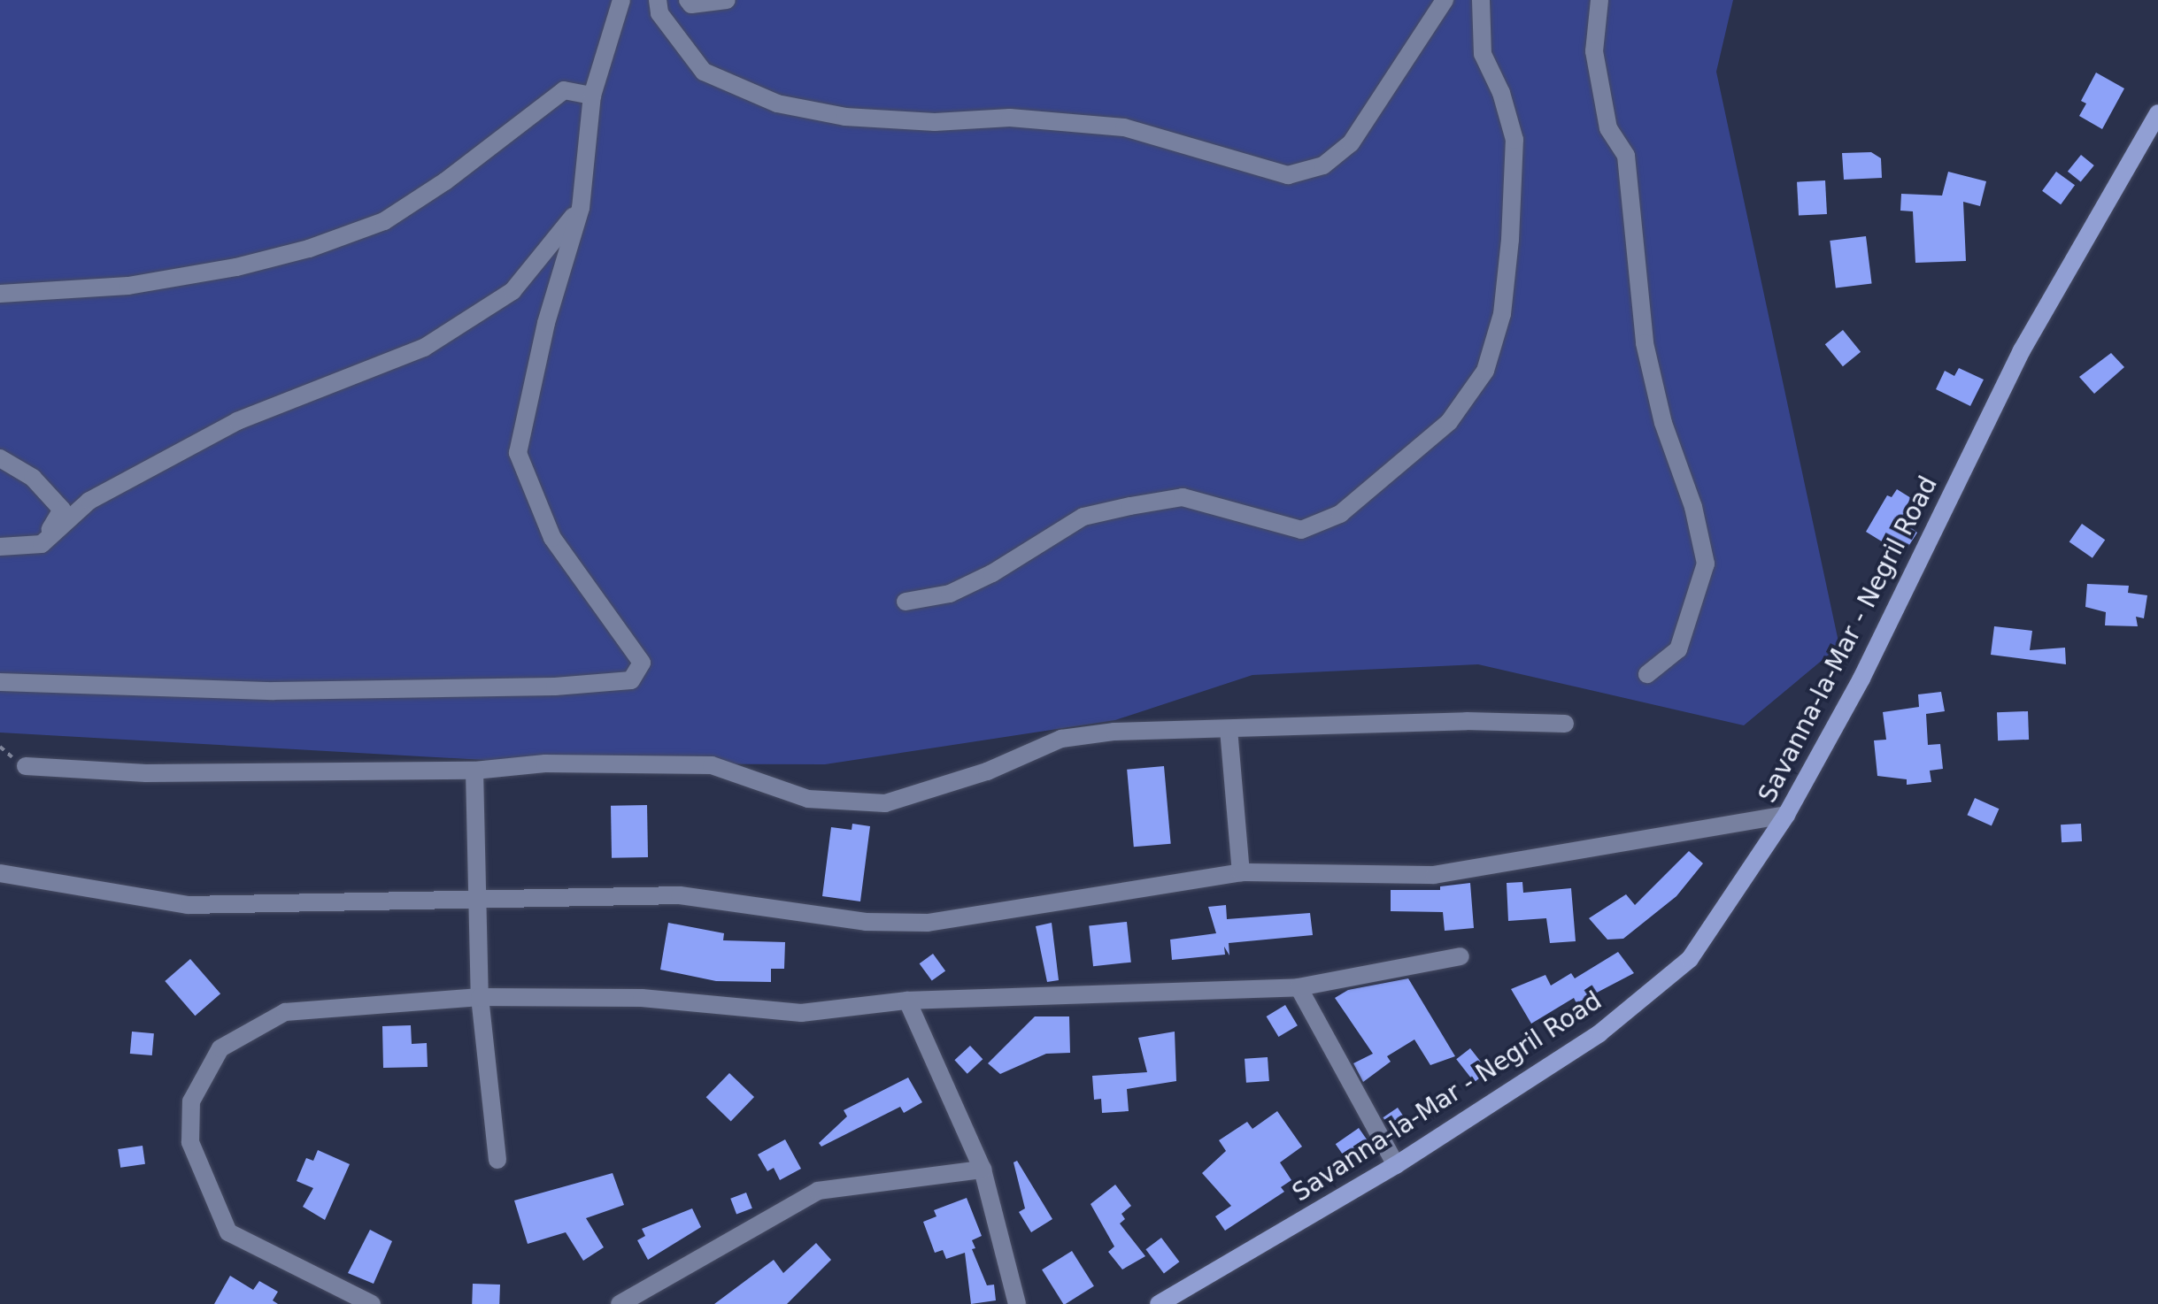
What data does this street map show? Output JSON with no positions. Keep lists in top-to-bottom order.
{
  "streets": {
    "main road": ["Savanna-la-Mar - Negril Road"]
  }
}
